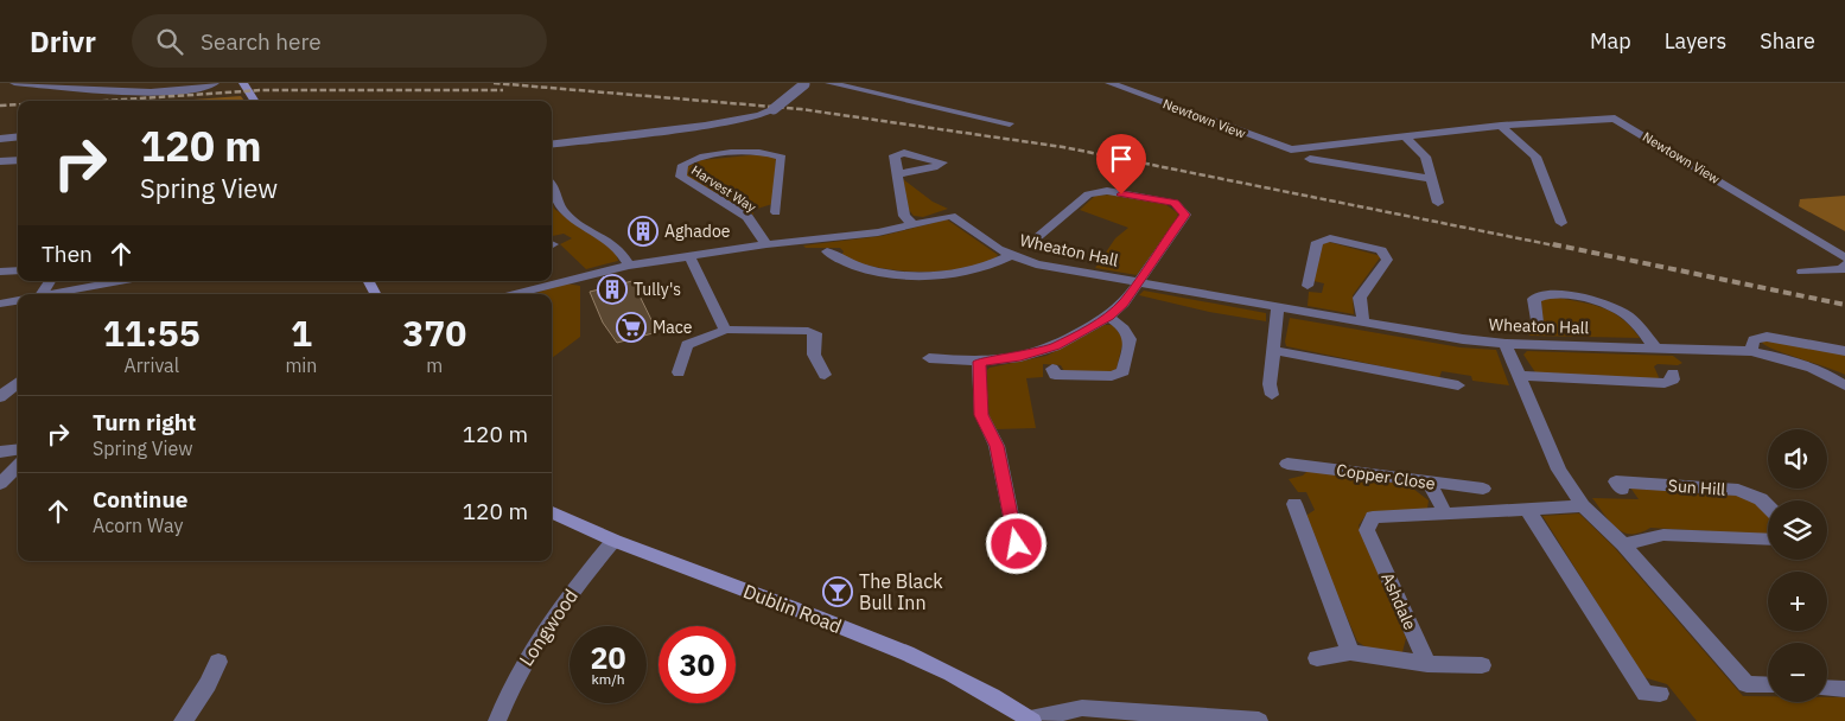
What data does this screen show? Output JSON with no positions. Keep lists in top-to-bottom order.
{
  "streets": {
    "main road": ["Dublin Road"],
    "street": [
      "Newtown View",
      "Harvest Way",
      "Wheaton Hall",
      "Copper Close",
      "Sun Hill",
      "Ashdale",
      "Longwood"
    ]
  },
  "crossings": [
    ["Harvest Way", "Wheaton Hall"],
    ["Dublin Road", "Longwood"]
  ],
  "places": {
    "building": ["Aghadoe", "Tully's"],
    "supermarket": ["Mace"],
    "bar": ["The Black Bull Inn"]
  },
  "page": {
    "header": "Drivr",
    "search": "Search here",
    "nav": ["Map", "Layers", "Share"],
    "turn": ["120 m", "Spring View"],
    "then": "Then",
    "eta": [
      "11:55",
      "Arrival",
      "1",
      "min",
      "370",
      "m"
    ],
    "list": [
      {
        "name": "Turn right",
        "note": "Spring View",
        "value": "120 m"
      },
      {
        "name": "Continue",
        "note": "Acorn Way",
        "value": "120 m"
      }
    ],
    "map_buttons": ["+", "−"],
    "speed": "20 km/h",
    "limit": "30"
  }
}
